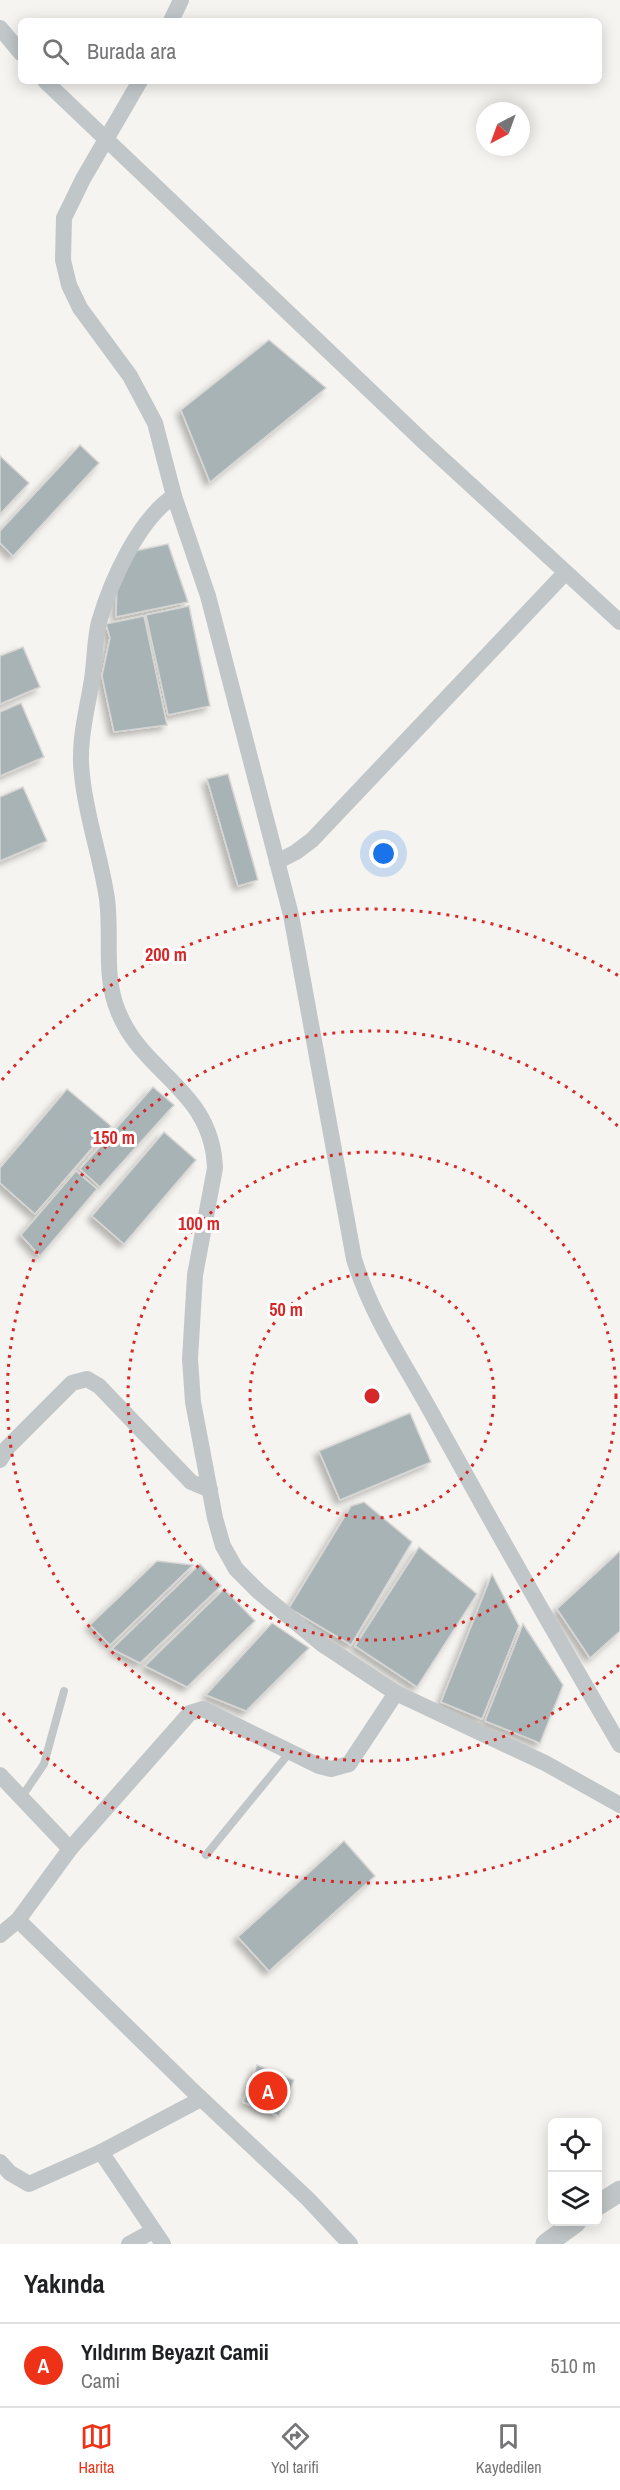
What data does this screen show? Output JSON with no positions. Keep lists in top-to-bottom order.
{
  "north": "bottom left",
  "page": {
    "search": "Burada ara",
    "pins": "A",
    "heading": "Yakında",
    "list": [
      {
        "mark": "A",
        "name": "Yıldırım Beyazıt Camii",
        "note": "Cami",
        "value": "510 m"
      }
    ],
    "nav": ["Harita", "Yol tarifi", "Kaydedilen"]
  },
  "rings": [
    "200 m",
    "150 m",
    "100 m",
    "50 m"
  ]
}
